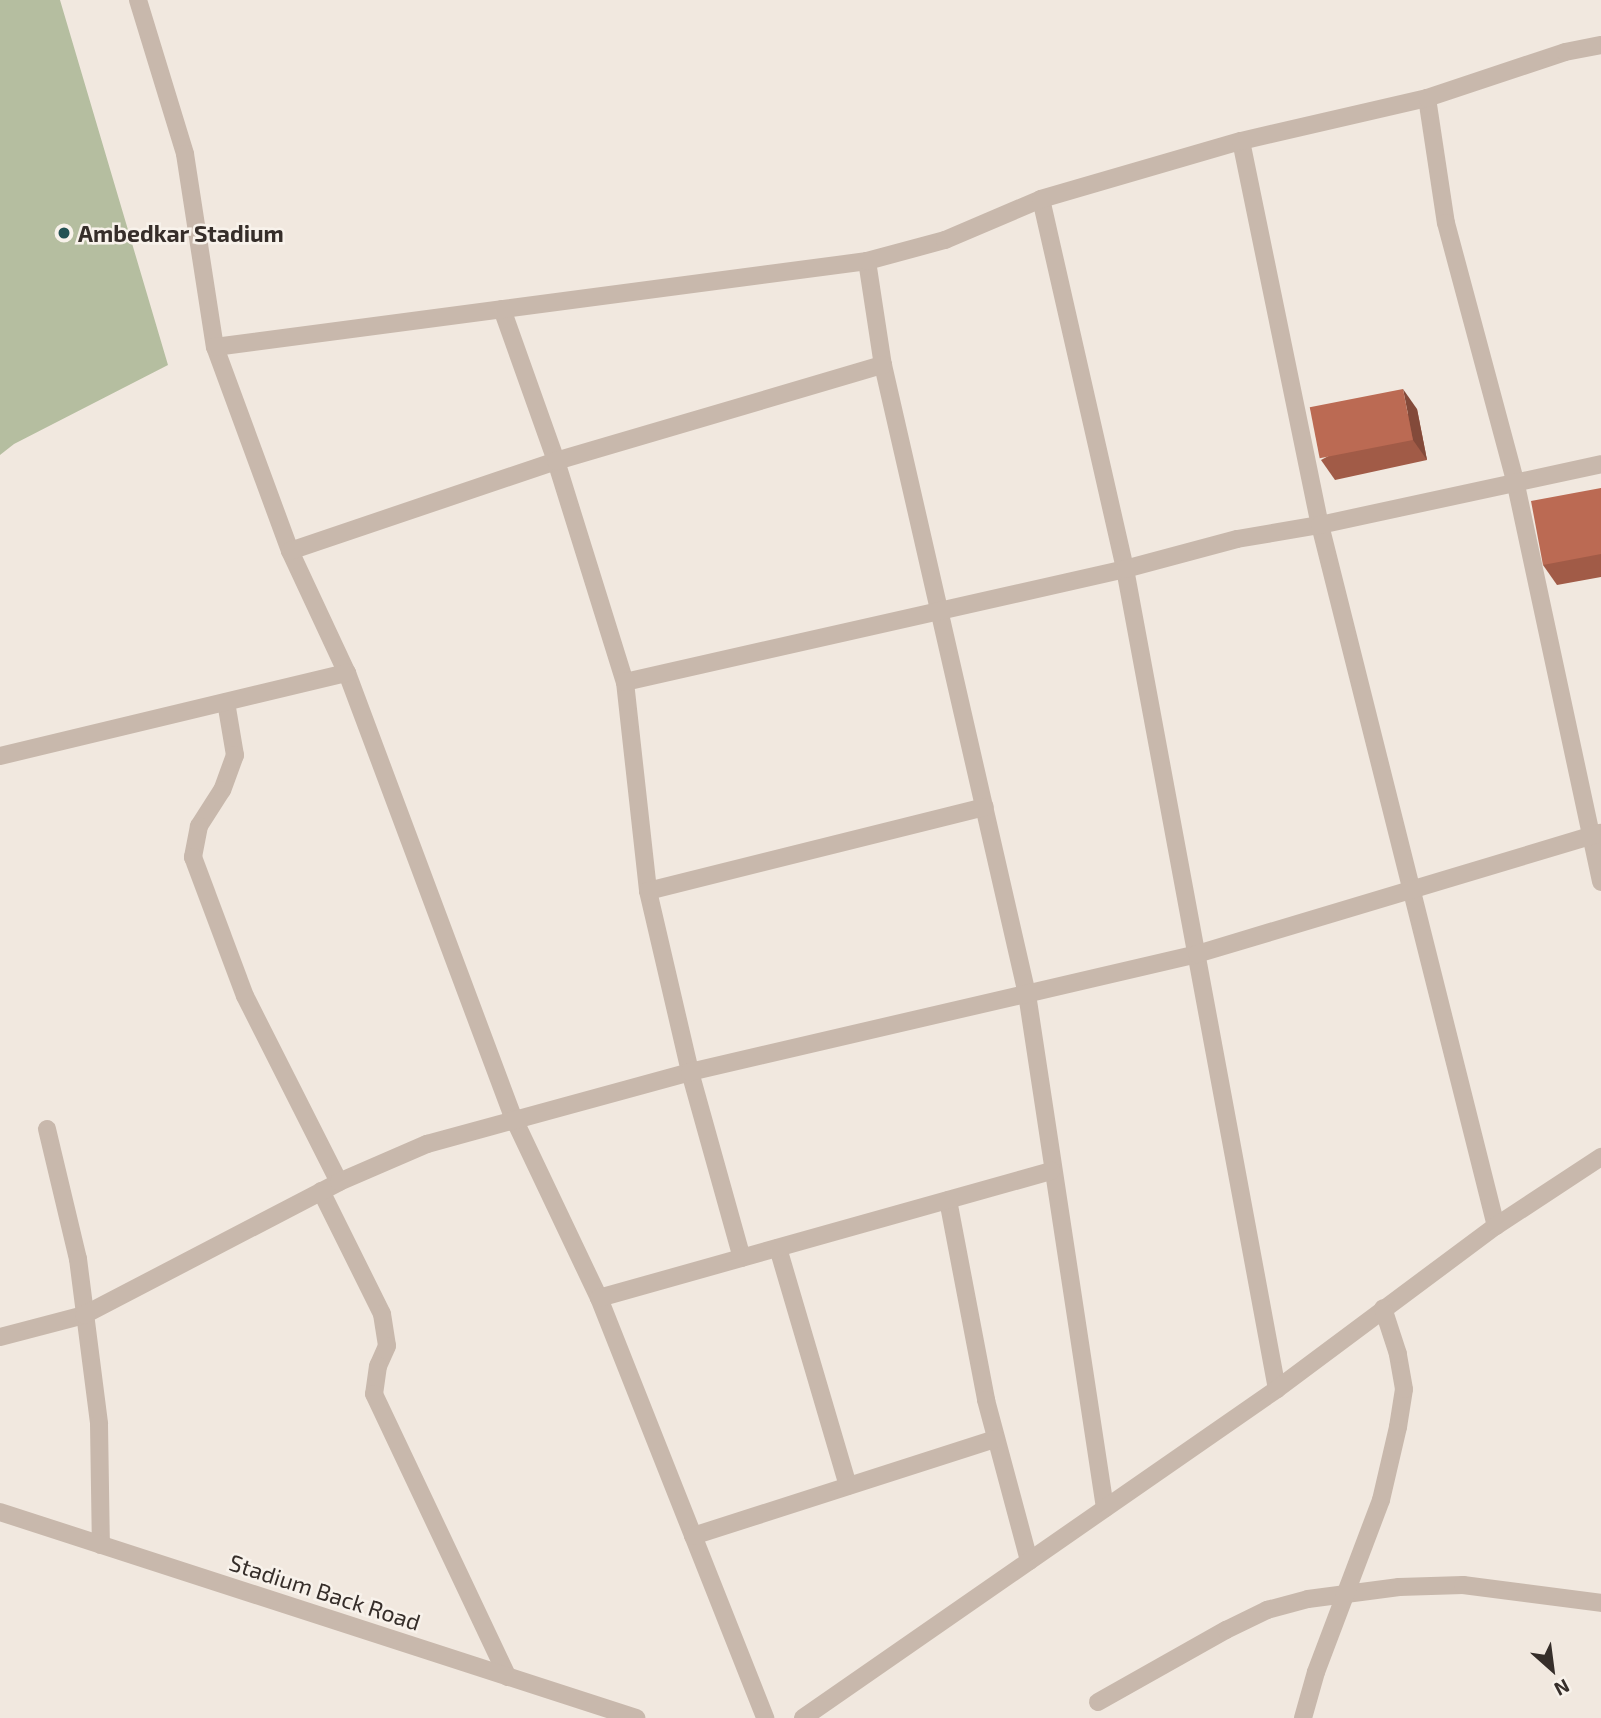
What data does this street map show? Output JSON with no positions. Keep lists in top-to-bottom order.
{
  "streets": {
    "street": ["Stadium Back Road"]
  },
  "places": ["Ambedkar Stadium"],
  "north": "bottom right"
}
